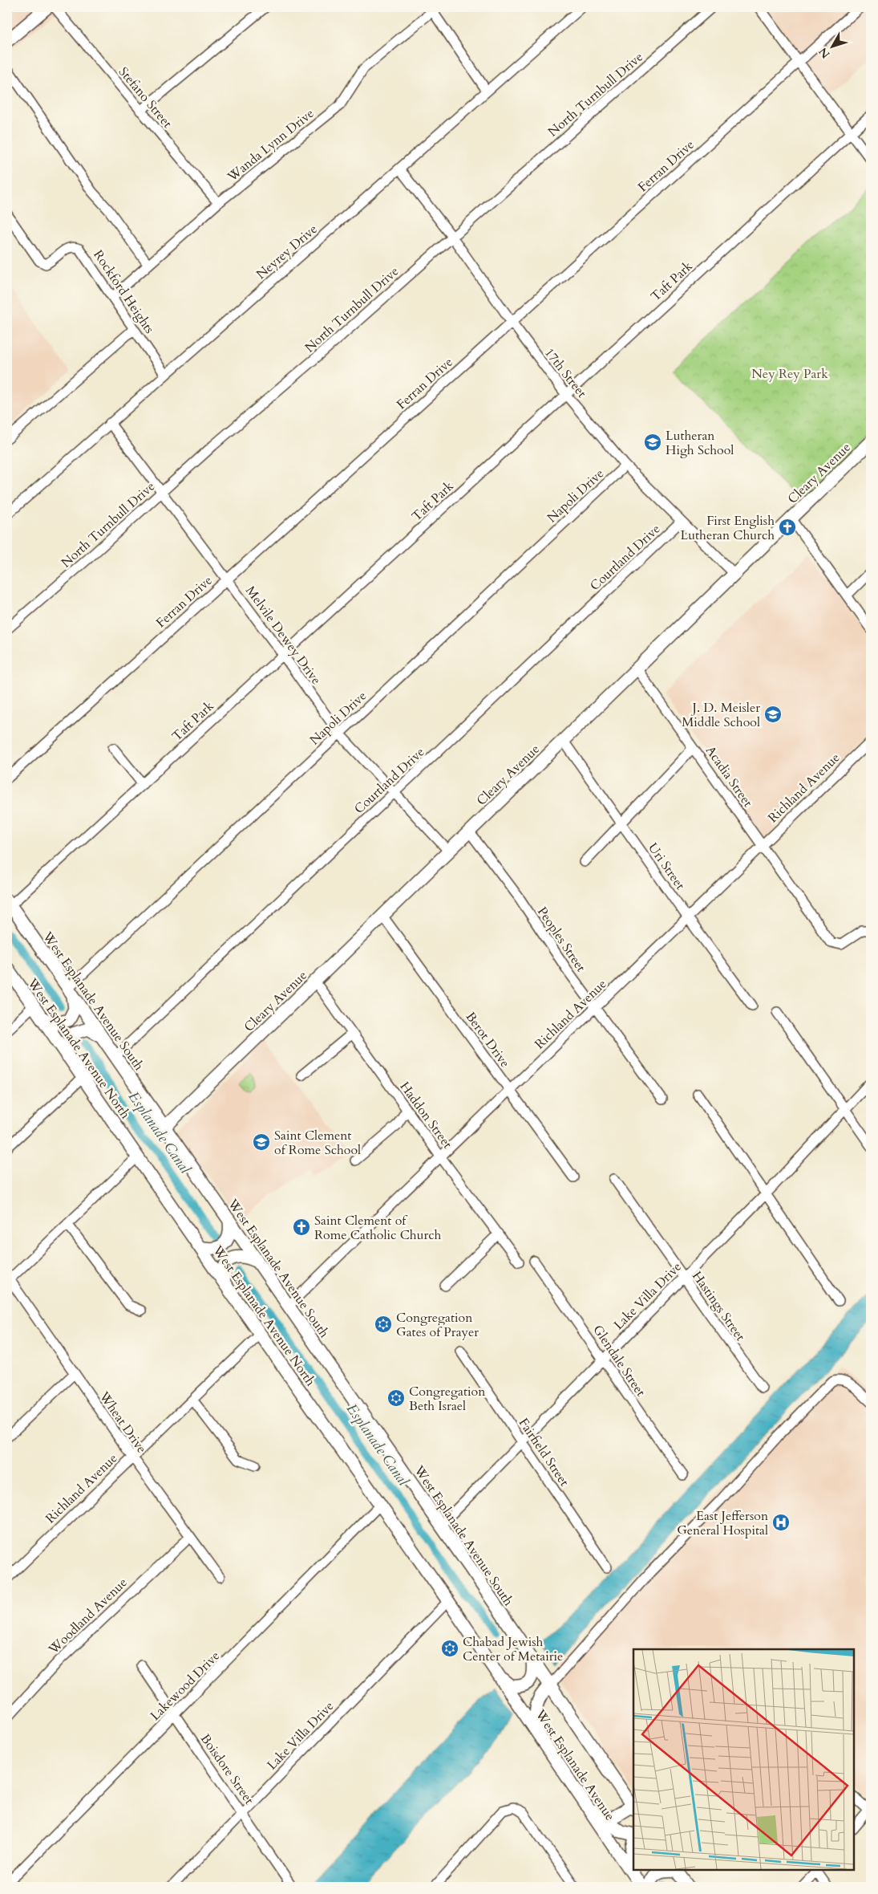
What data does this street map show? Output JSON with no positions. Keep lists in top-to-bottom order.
{
  "streets": {
    "main road": [
      "Cleary Avenue",
      "West Esplanade Avenue South",
      "West Esplanade Avenue North",
      "West Esplanade Avenue"
    ],
    "street": [
      "North Turnbull Drive",
      "Stefano Street",
      "Wanda Lynn Drive",
      "Ferran Drive",
      "Neyrey Drive",
      "Taft Park",
      "Rockford Heights",
      "17th Street",
      "Napoli Drive",
      "Courtland Drive",
      "Melvile Dewey Drive",
      "Acadia Street",
      "Richland Avenue",
      "Uri Street",
      "Peoples Street",
      "Berot Drive",
      "Haddon Street",
      "Lake Villa Drive",
      "Hastings Street",
      "Glendale Street",
      "Wheat Drive",
      "Fairfield Street",
      "Woodland Avenue",
      "Lakewood Drive",
      "Boisdore Street"
    ]
  },
  "crossings": [
    ["North Turnbull Drive", "17th Street"],
    ["North Turnbull Drive", "Melvile Dewey Drive"],
    ["Stefano Street", "Wanda Lynn Drive"],
    ["Wanda Lynn Drive", "Rockford Heights"],
    ["Ferran Drive", "17th Street"],
    ["Ferran Drive", "Melvile Dewey Drive"],
    ["Neyrey Drive", "Rockford Heights"],
    ["Neyrey Drive", "17th Street"],
    ["Neyrey Drive", "Melvile Dewey Drive"],
    ["Taft Park", "17th Street"],
    ["Taft Park", "Melvile Dewey Drive"],
    ["Taft Park", "West Esplanade Avenue South"],
    ["17th Street", "Cleary Avenue"],
    ["17th Street", "Napoli Drive"],
    ["17th Street", "Courtland Drive"],
    ["Cleary Avenue", "Melvile Dewey Drive"],
    ["Cleary Avenue", "Acadia Street"],
    ["Cleary Avenue", "Uri Street"],
    ["Cleary Avenue", "Peoples Street"],
    ["Cleary Avenue", "West Esplanade Avenue South"],
    ["Cleary Avenue", "Berot Drive"],
    ["Cleary Avenue", "Haddon Street"],
    ["Napoli Drive", "Melvile Dewey Drive"],
    ["Napoli Drive", "West Esplanade Avenue South"],
    ["Courtland Drive", "Melvile Dewey Drive"],
    ["Courtland Drive", "West Esplanade Avenue South"],
    ["Acadia Street", "Richland Avenue"],
    ["Richland Avenue", "Uri Street"],
    ["Richland Avenue", "Peoples Street"],
    ["Richland Avenue", "West Esplanade Avenue South"],
    ["Richland Avenue", "Berot Drive"],
    ["Richland Avenue", "West Esplanade Avenue North"],
    ["Richland Avenue", "Haddon Street"],
    ["Richland Avenue", "Wheat Drive"],
    ["West Esplanade Avenue South", "Lake Villa Drive"],
    ["West Esplanade Avenue South", "West Esplanade Avenue"],
    ["West Esplanade Avenue North", "Lake Villa Drive"],
    ["West Esplanade Avenue North", "Lakewood Drive"],
    ["West Esplanade Avenue North", "West Esplanade Avenue"],
    ["Lake Villa Drive", "Hastings Street"],
    ["Lake Villa Drive", "Glendale Street"],
    ["Lake Villa Drive", "Fairfield Street"],
    ["Lake Villa Drive", "Boisdore Street"],
    ["Wheat Drive", "Woodland Avenue"],
    ["Lakewood Drive", "Boisdore Street"]
  ],
  "water": ["Esplanade Canal"],
  "parks": ["Ney Rey Park"],
  "places": {
    "school or university": ["Lutheran High School", "J. D. Meisler Middle School", "Saint Clement of Rome School"],
    "church": ["First English Lutheran Church", "Saint Clement of Rome Catholic Church"],
    "synagogue": ["Congregation Gates of Prayer", "Congregation Beth Israel", "Chabad Jewish Center of Metairie"],
    "hospital": ["East Jefferson General Hospital"]
  },
  "north": "bottom left"
}
